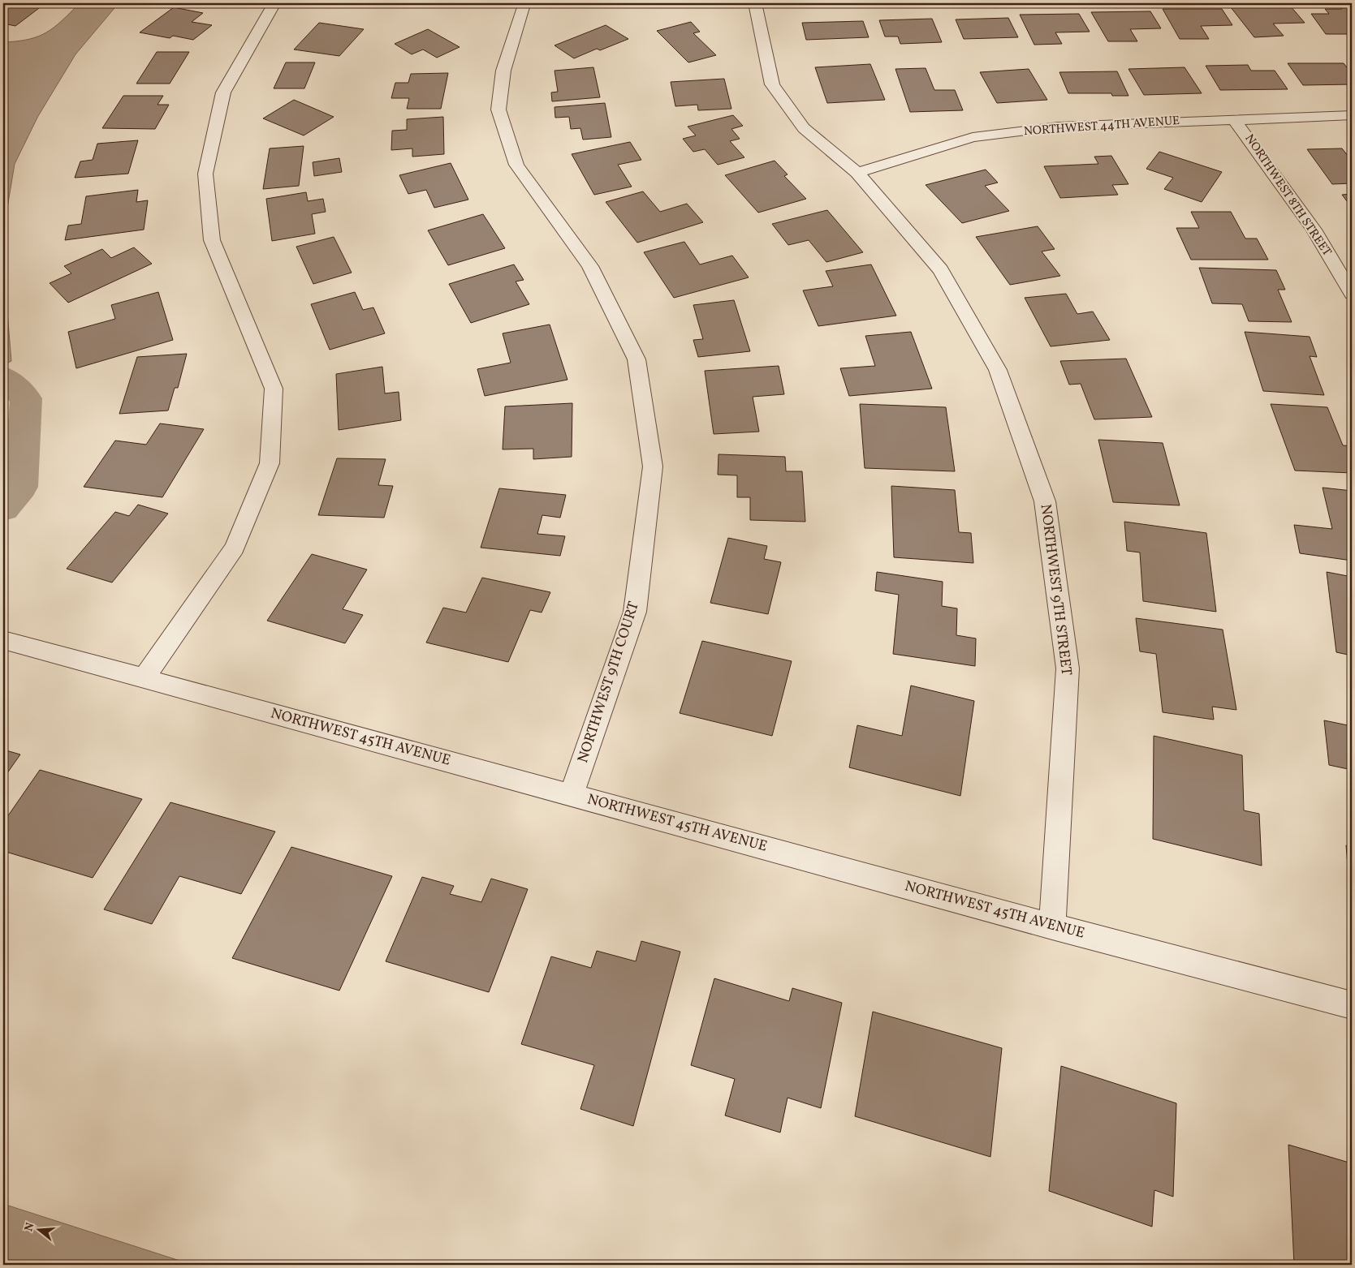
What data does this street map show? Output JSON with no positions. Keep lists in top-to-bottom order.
{
  "streets": {
    "street": [
      "NORTHWEST 44TH AVENUE",
      "NORTHWEST 8TH STREET",
      "NORTHWEST 9TH STREET",
      "NORTHWEST 9TH COURT",
      "NORTHWEST 45TH AVENUE"
    ]
  },
  "crossings": [
    ["NORTHWEST 44TH AVENUE", "NORTHWEST 8TH STREET"],
    ["NORTHWEST 44TH AVENUE", "NORTHWEST 9TH STREET"],
    ["NORTHWEST 9TH STREET", "NORTHWEST 45TH AVENUE"],
    ["NORTHWEST 9TH COURT", "NORTHWEST 45TH AVENUE"]
  ],
  "north": "left"
}
